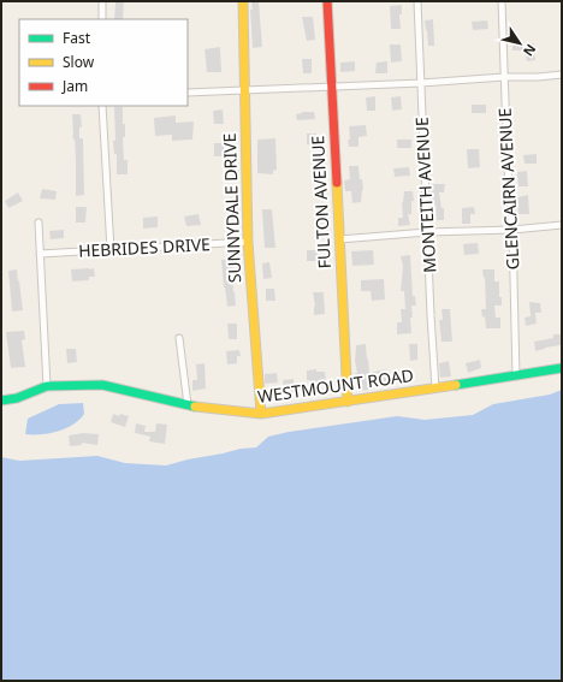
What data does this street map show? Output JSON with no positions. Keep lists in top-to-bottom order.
{
  "streets": {
    "street": [
      "GLENCAIRN AVENUE",
      "MONTEITH AVENUE",
      "FULTON AVENUE",
      "SUNNYDALE DRIVE",
      "HEBRIDES DRIVE",
      "WESTMOUNT ROAD"
    ]
  },
  "crossings": [
    ["GLENCAIRN AVENUE", "WESTMOUNT ROAD"],
    ["MONTEITH AVENUE", "WESTMOUNT ROAD"],
    ["FULTON AVENUE", "WESTMOUNT ROAD"],
    ["SUNNYDALE DRIVE", "HEBRIDES DRIVE"],
    ["SUNNYDALE DRIVE", "WESTMOUNT ROAD"]
  ],
  "legend": ["Fast", "Slow", "Jam"],
  "north": "bottom right"
}
